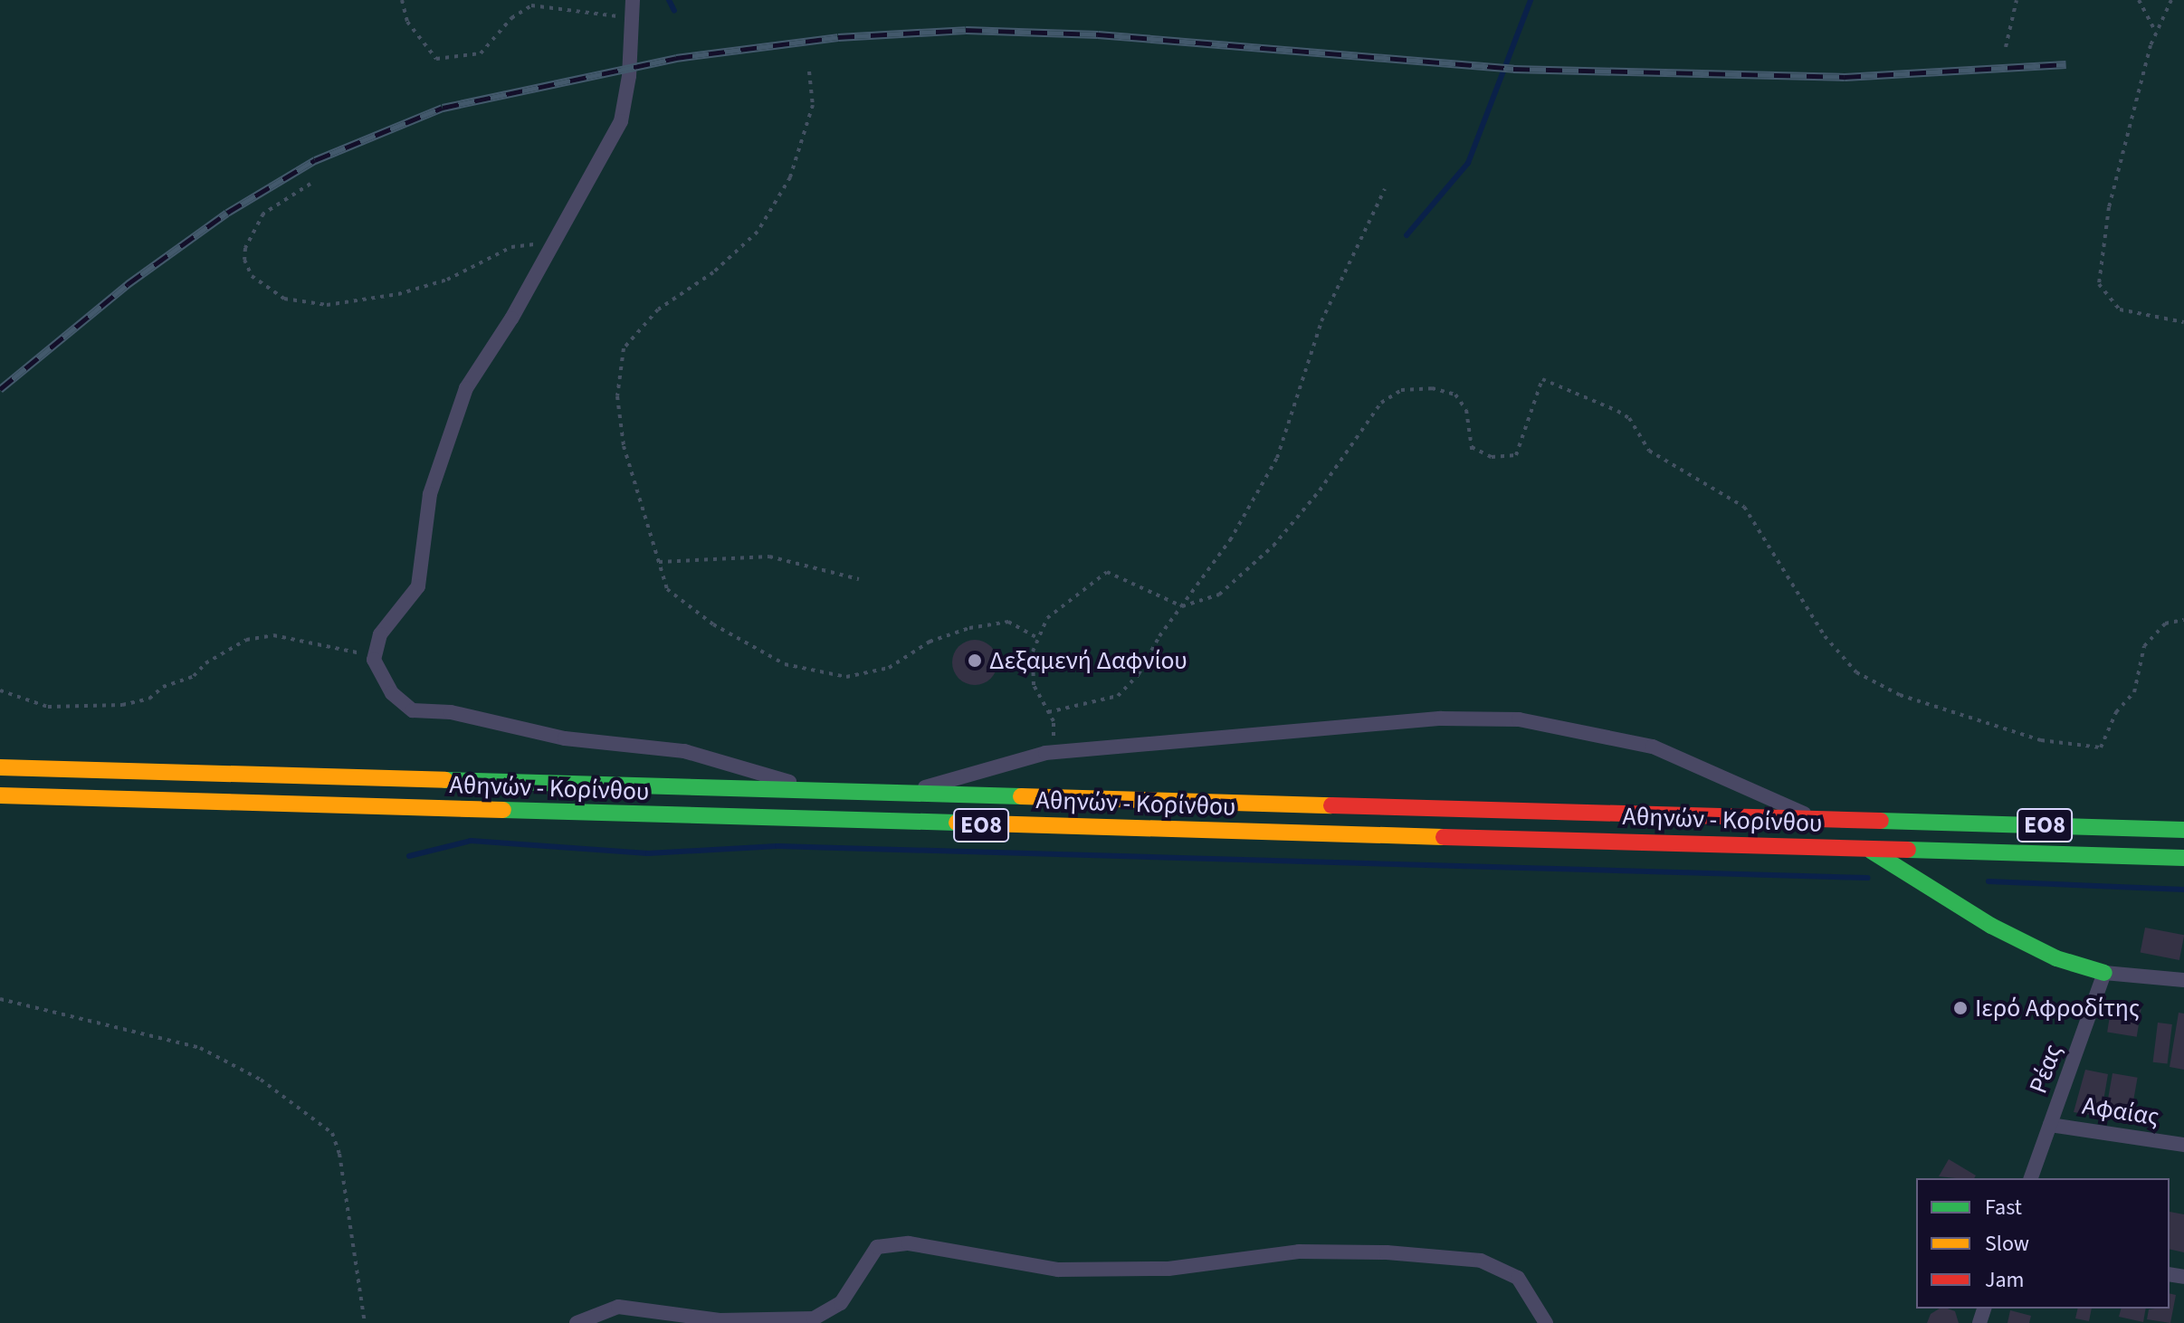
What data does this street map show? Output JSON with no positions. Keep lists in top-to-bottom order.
{
  "streets": {
    "highway": ["Αθηνών - Κορίνθου", "ΕΟ8"],
    "street": ["Ρέας", "Αφαίας"]
  },
  "crossings": [
    ["Ρέας", "Αφαίας"]
  ],
  "places": ["Δεξαμενή Δαφνίου", "Ιερό Αφροδίτης"],
  "legend": ["Fast", "Slow", "Jam"]
}
